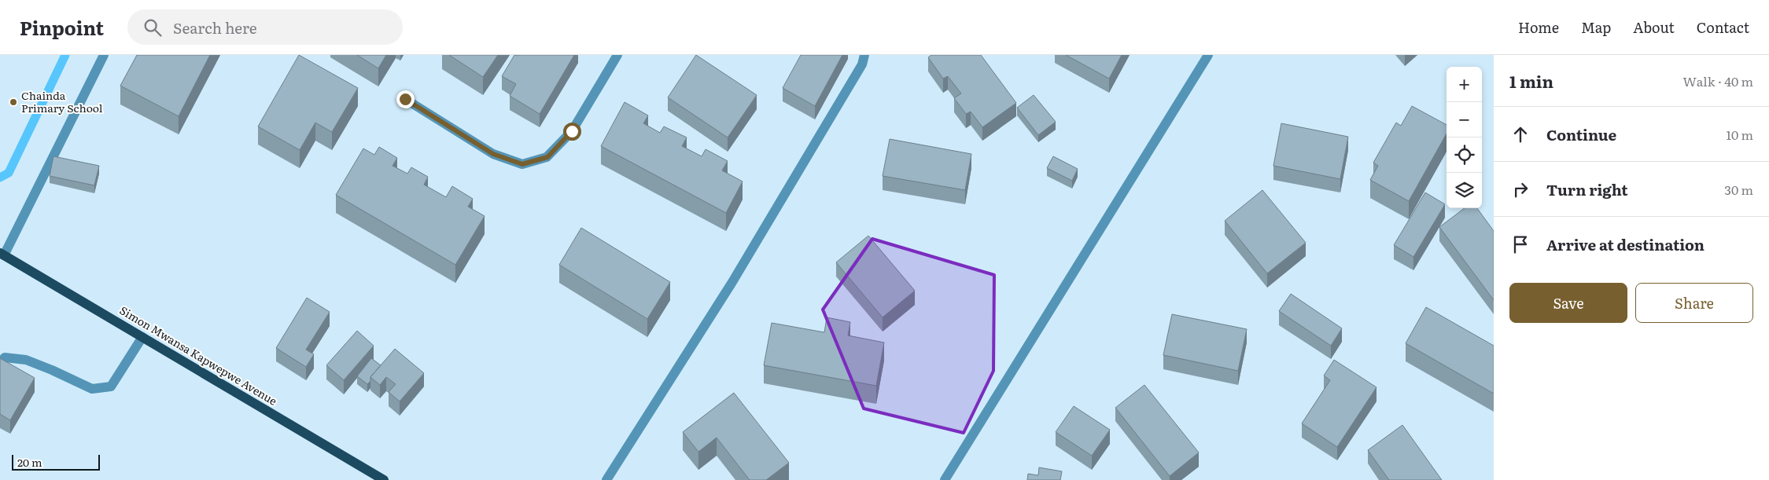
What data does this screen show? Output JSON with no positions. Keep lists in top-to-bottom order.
{
  "streets": {
    "main road": ["Simon Mwansa Kapwepwe Avenue"]
  },
  "places": ["Chainda Primary School"],
  "scale_bar": "20 m",
  "page": {
    "header": "Pinpoint",
    "search": "Search here",
    "nav": [
      "Home",
      "Map",
      "About",
      "Contact"
    ],
    "heading": ["1 min", "Walk · 40 m"],
    "map_buttons": ["+", "−"],
    "list": [
      ["Continue", "10 m"],
      ["Turn right", "30 m"],
      "Arrive at destination"
    ],
    "buttons": ["Save", "Share"],
    "scale": "20 m"
  }
}
